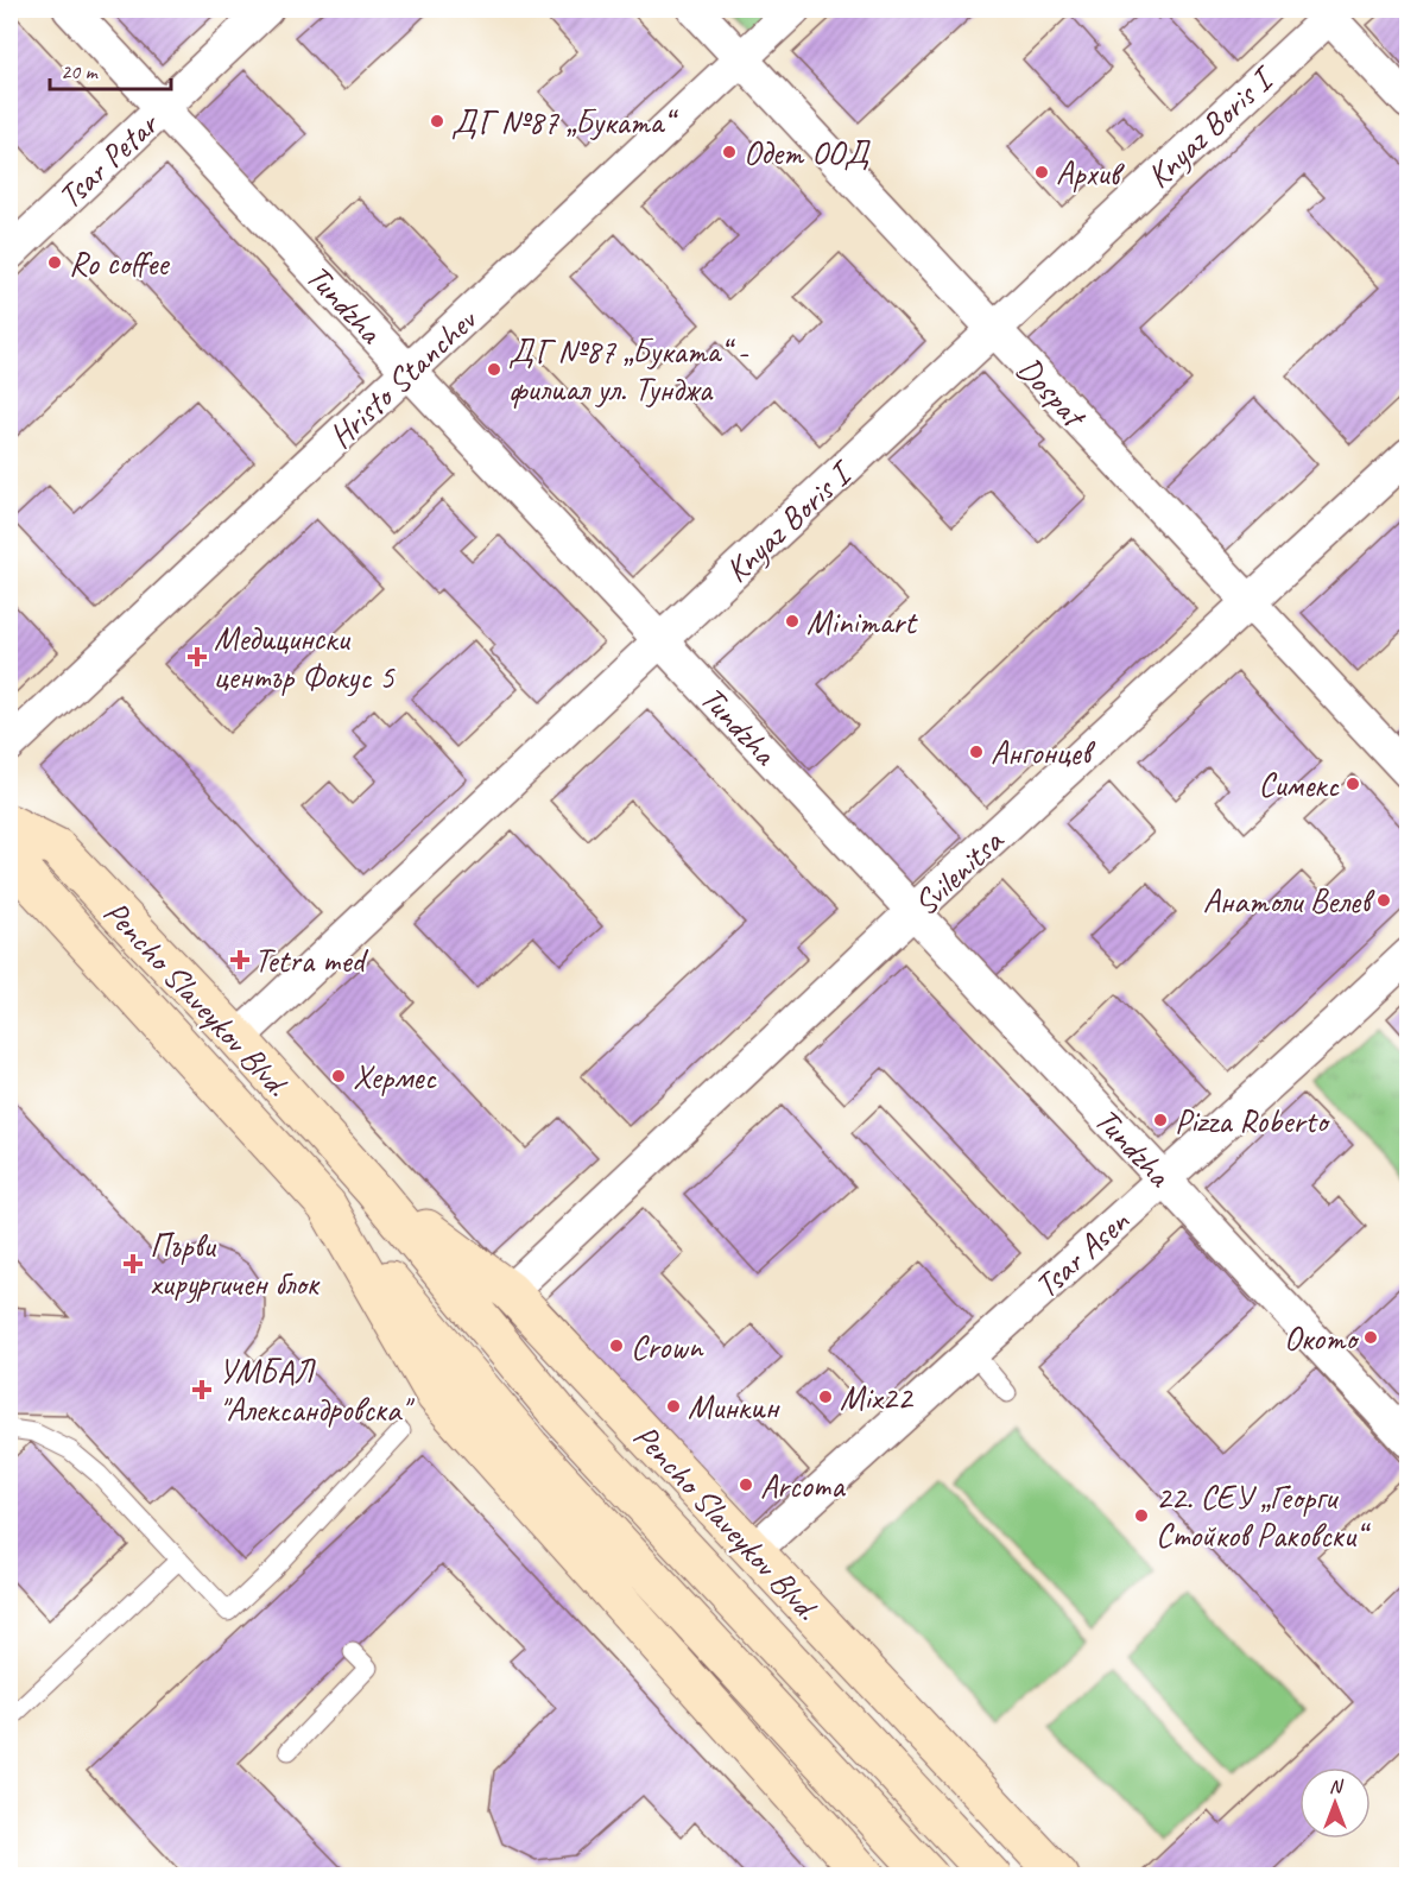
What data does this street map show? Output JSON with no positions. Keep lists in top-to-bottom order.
{
  "streets": {
    "main road": ["Pencho Slaveykov Blvd."],
    "street": [
      "Knyaz Boris I",
      "Tsar Petar",
      "Tundzha",
      "Hristo Stanchev",
      "Dospat",
      "Svilenitsa",
      "Tsar Asen"
    ]
  },
  "crossings": [
    ["Knyaz Boris I", "Tundzha"],
    ["Knyaz Boris I", "Dospat"],
    ["Knyaz Boris I", "Pencho Slaveykov Blvd."],
    ["Tsar Petar", "Tundzha"],
    ["Tundzha", "Hristo Stanchev"],
    ["Tundzha", "Svilenitsa"],
    ["Tundzha", "Tsar Asen"],
    ["Hristo Stanchev", "Dospat"],
    ["Dospat", "Svilenitsa"],
    ["Svilenitsa", "Pencho Slaveykov Blvd."],
    ["Pencho Slaveykov Blvd.", "Tsar Asen"]
  ],
  "places": {
    "other": [
      "ДГ №87 „Буката“",
      "Одет ООД",
      "Архив",
      "Ro coffee",
      "ДГ №87 „Буката“ - филиал ул. Тунджа",
      "Minimart",
      "Ангонцев",
      "Симекс",
      "Анатоли Велев",
      "Хермес",
      "Pizza Roberto",
      "Окото",
      "Crown",
      "Mix22",
      "Минкин",
      "Arcoma",
      "22. СЕУ „Георги Стойков Раковски“"
    ],
    "health": [
      "Медицински център Фокус 5",
      "Tetra med",
      "Първи хирургичен блок",
      "УМБАЛ \"Александровска\""
    ]
  },
  "scale_bar": "20 m",
  "north": "top"
}
